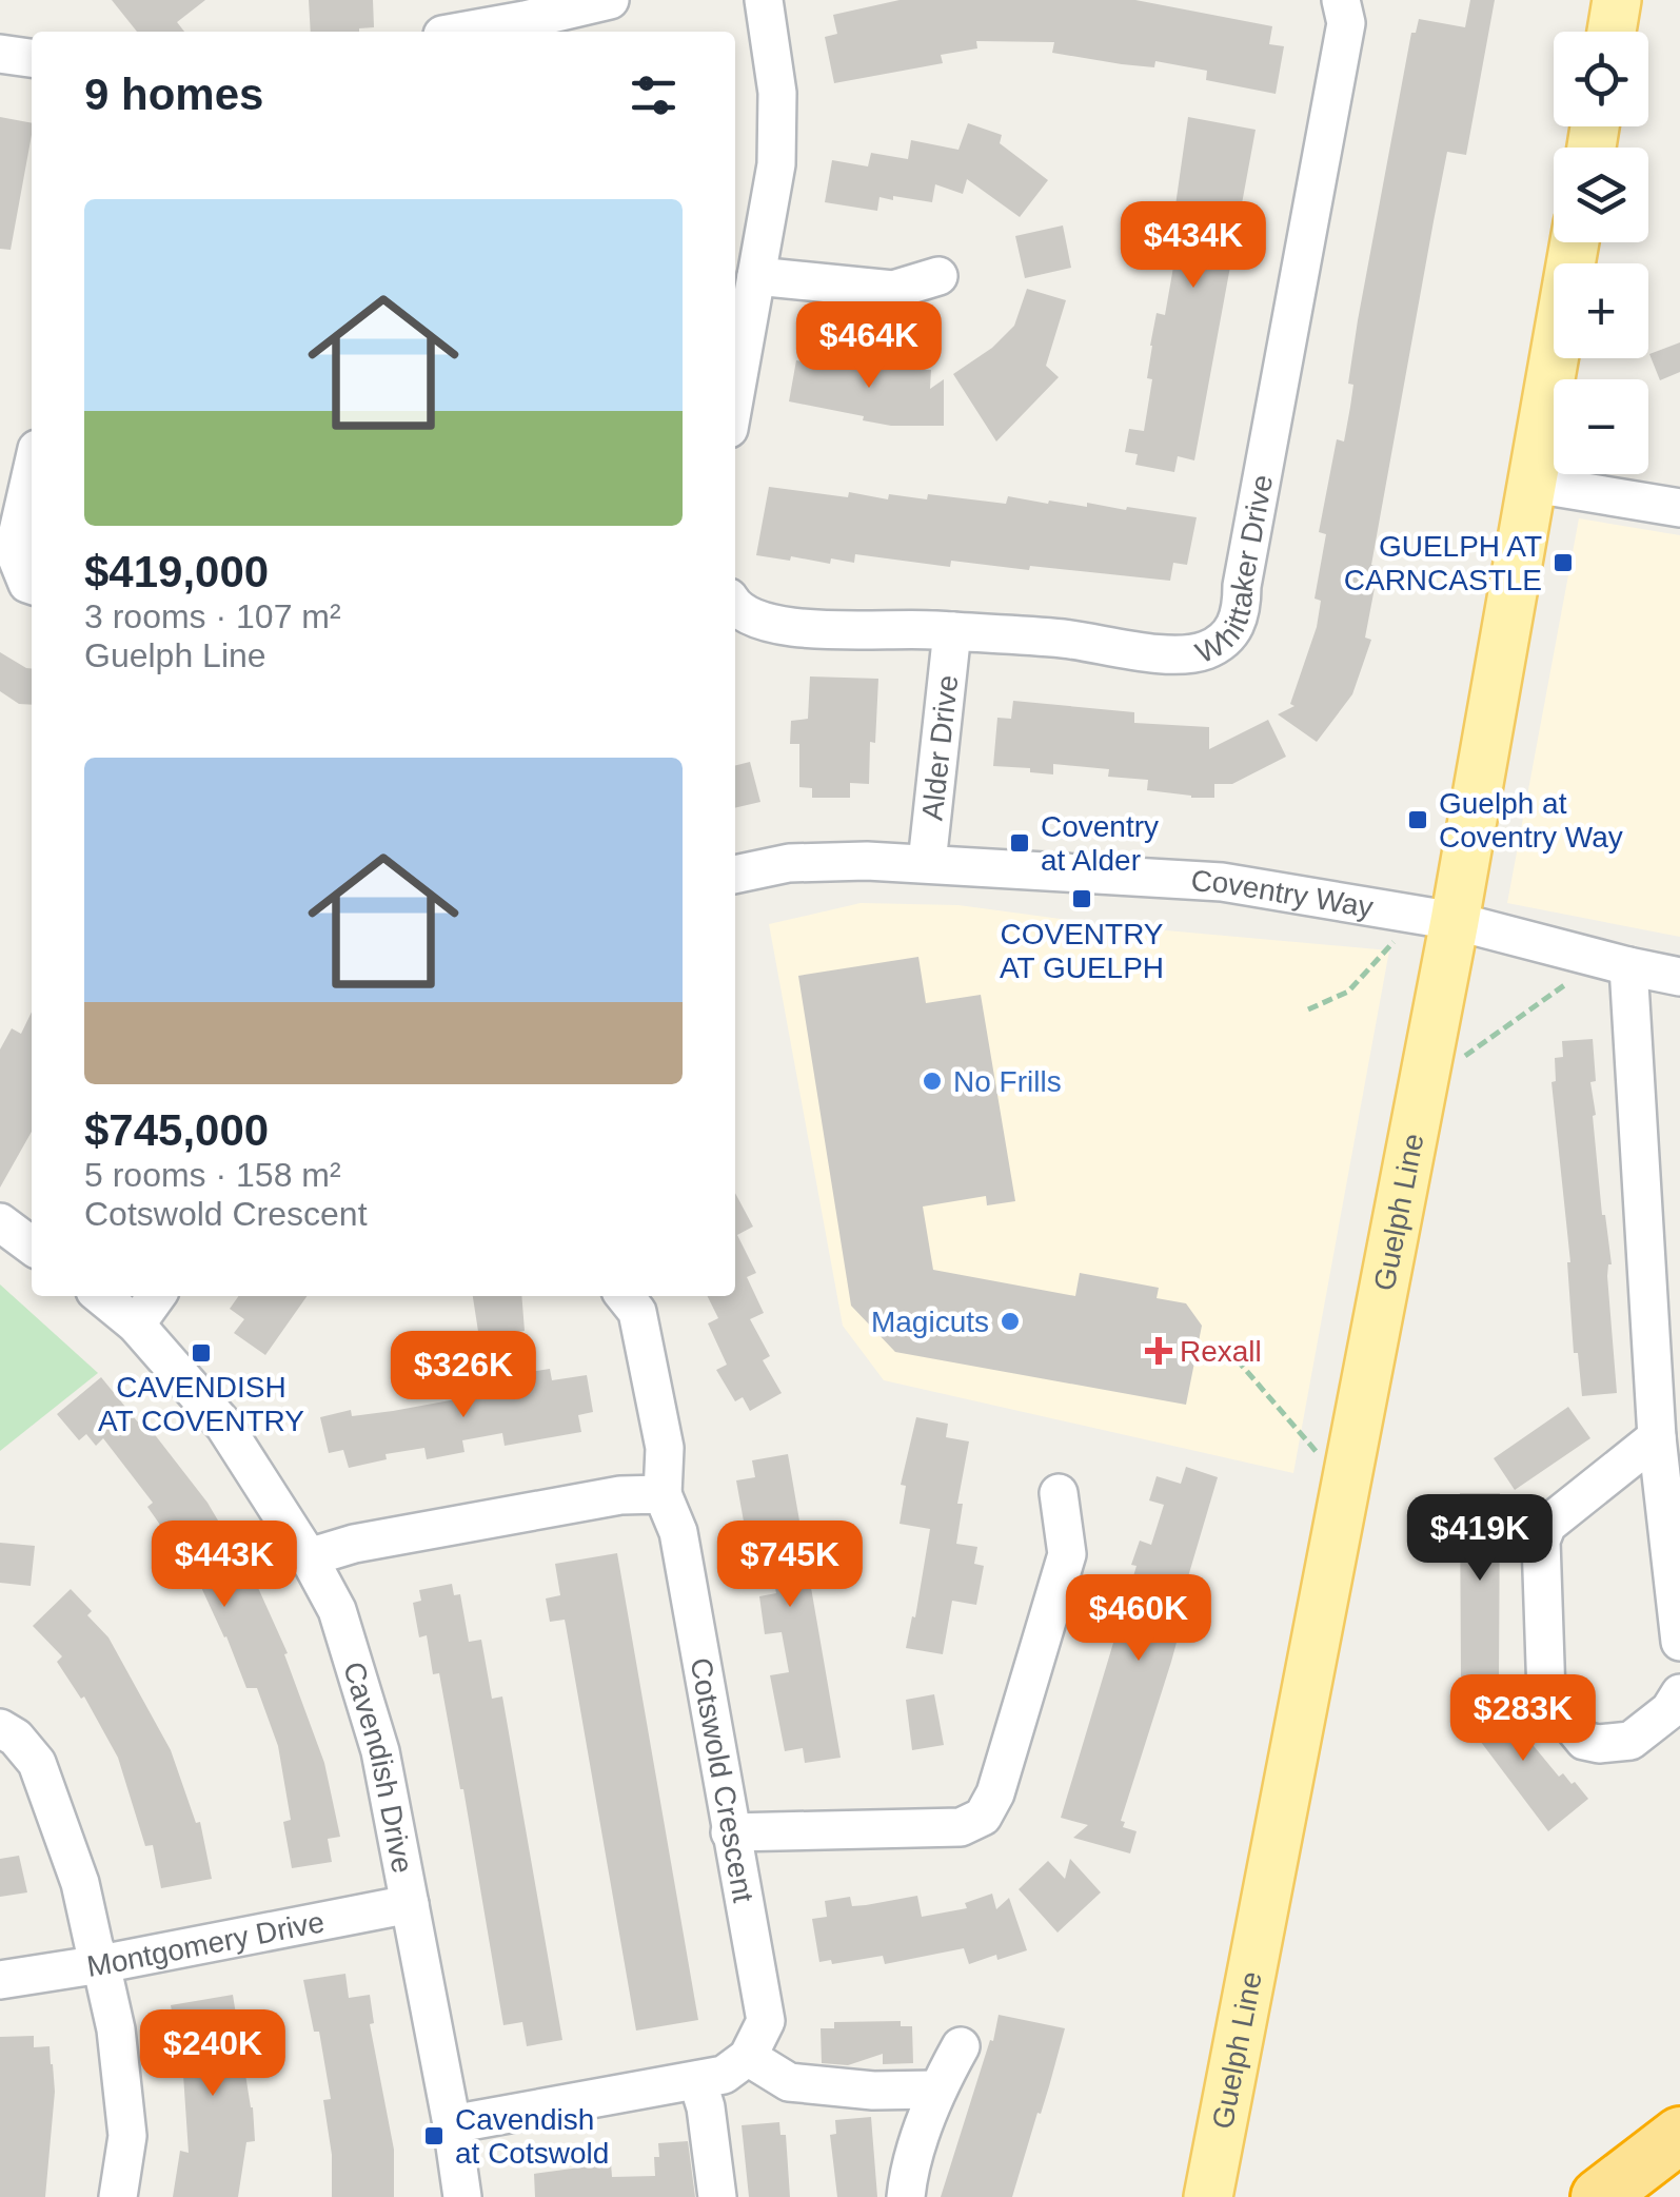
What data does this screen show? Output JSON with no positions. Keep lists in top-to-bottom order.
{
  "streets": {
    "main road": ["Guelph Line"],
    "street": [
      "Whittaker Drive",
      "Alder Drive",
      "Coventry Way",
      "Cavendish Drive",
      "Cotswold Crescent",
      "Montgomery Drive"
    ]
  },
  "crossings": [
    ["Whittaker Drive", "Alder Drive"],
    ["Alder Drive", "Coventry Way"],
    ["Coventry Way", "Guelph Line"],
    ["Cavendish Drive", "Montgomery Drive"]
  ],
  "places": {
    "transit": [
      "GUELPH AT CARNCASTLE",
      "Guelph at Coventry Way",
      "Coventry at Alder",
      "COVENTRY AT GUELPH",
      "CAVENDISH AT COVENTRY",
      "Cavendish at Cotswold"
    ],
    "other": ["No Frills", "Magicuts"],
    "health": ["Rexall"]
  },
  "page": {
    "map_buttons": ["+", "−"],
    "heading": "9 homes",
    "list": [
      {
        "name": "$419,000",
        "note": "3 rooms · 107 m² · Guelph Line"
      },
      {
        "name": "$745,000",
        "note": "5 rooms · 158 m² · Cotswold Crescent"
      }
    ],
    "price": [
      "$434K",
      "$464K",
      "$326K",
      "$419K",
      "$443K",
      "$745K",
      "$460K",
      "$283K",
      "$240K"
    ]
  }
}
